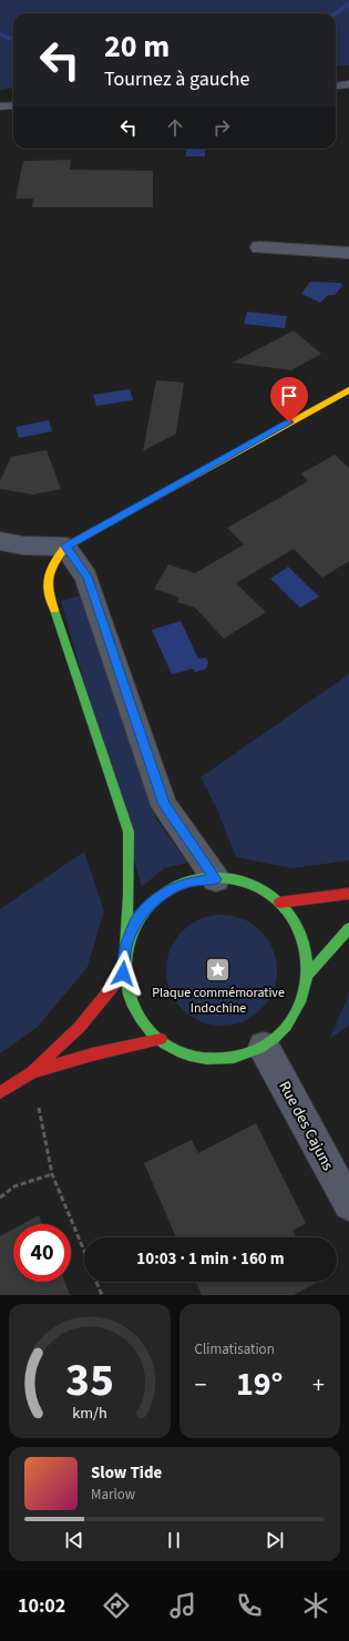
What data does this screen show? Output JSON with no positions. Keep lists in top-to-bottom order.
{
  "streets": {
    "street": ["Rue des Cajuns"]
  },
  "places": {
    "place": ["Plaque commémorative Indochine"]
  },
  "page": {
    "turn": ["20 m", "Tournez à gauche"],
    "limit": "40",
    "trip": "10:03 · 1 min · 160 m",
    "tile": "Climatisation",
    "heat": ["−", "19°", "+"],
    "song": ["Slow Tide", "Marlow"],
    "tabs": "10:02",
    "gauge": ["35", "km/h"]
  }
}
